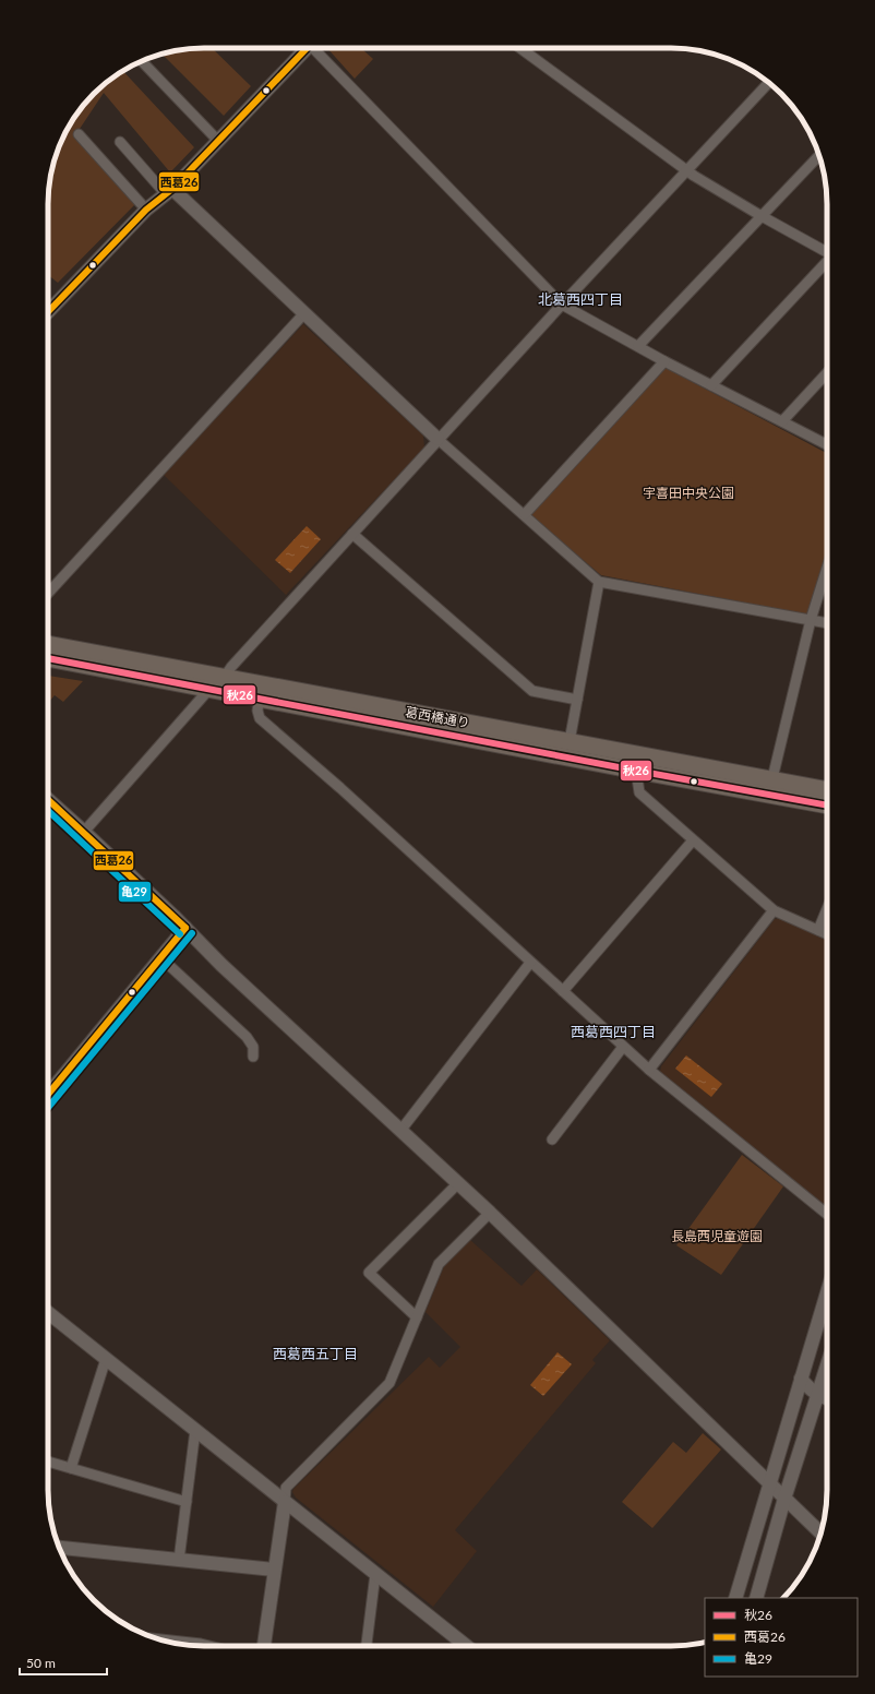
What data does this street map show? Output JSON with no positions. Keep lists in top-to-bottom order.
{
  "streets": {
    "main road": ["葛西橋通り"]
  },
  "districts": ["北葛西四丁目", "西葛西四丁目", "西葛西五丁目"],
  "parks": ["宇喜田中央公園", "長島西児童遊園"],
  "lines": ["transit line 西葛26", "transit line 秋26", "transit line 亀29"],
  "legend": ["秋26", "西葛26", "亀29"],
  "scale_bar": "50 m"
}
